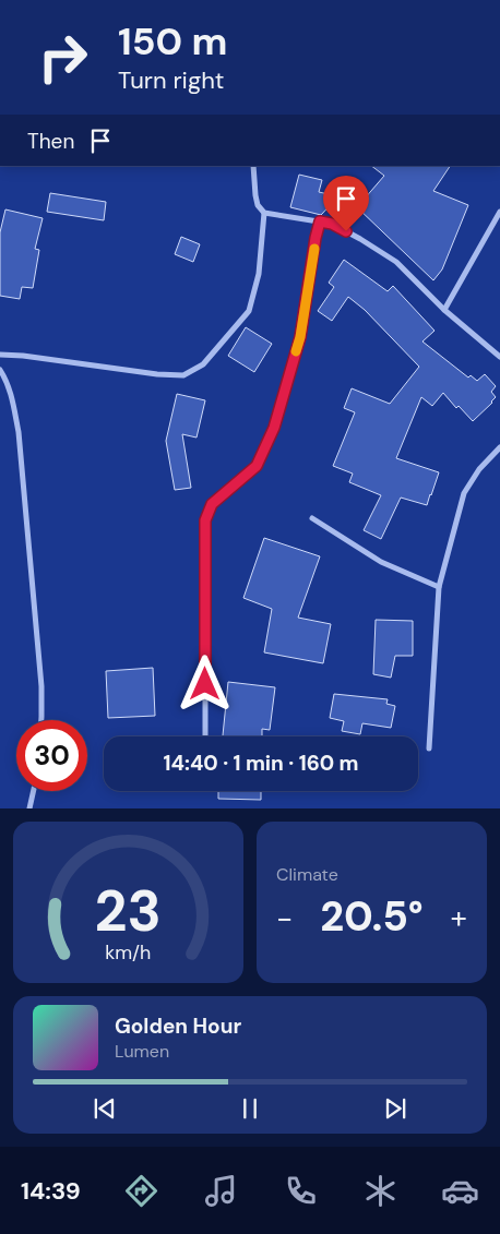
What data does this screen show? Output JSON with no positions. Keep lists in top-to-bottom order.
{
  "page": {
    "turn": ["150 m", "Turn right"],
    "then": "Then",
    "limit": "30",
    "trip": "14:40 · 1 min · 160 m",
    "tile": "Climate",
    "heat": ["−", "20.5°", "+"],
    "song": ["Golden Hour", "Lumen"],
    "tabs": "14:39",
    "gauge": ["23", "km/h"]
  }
}
